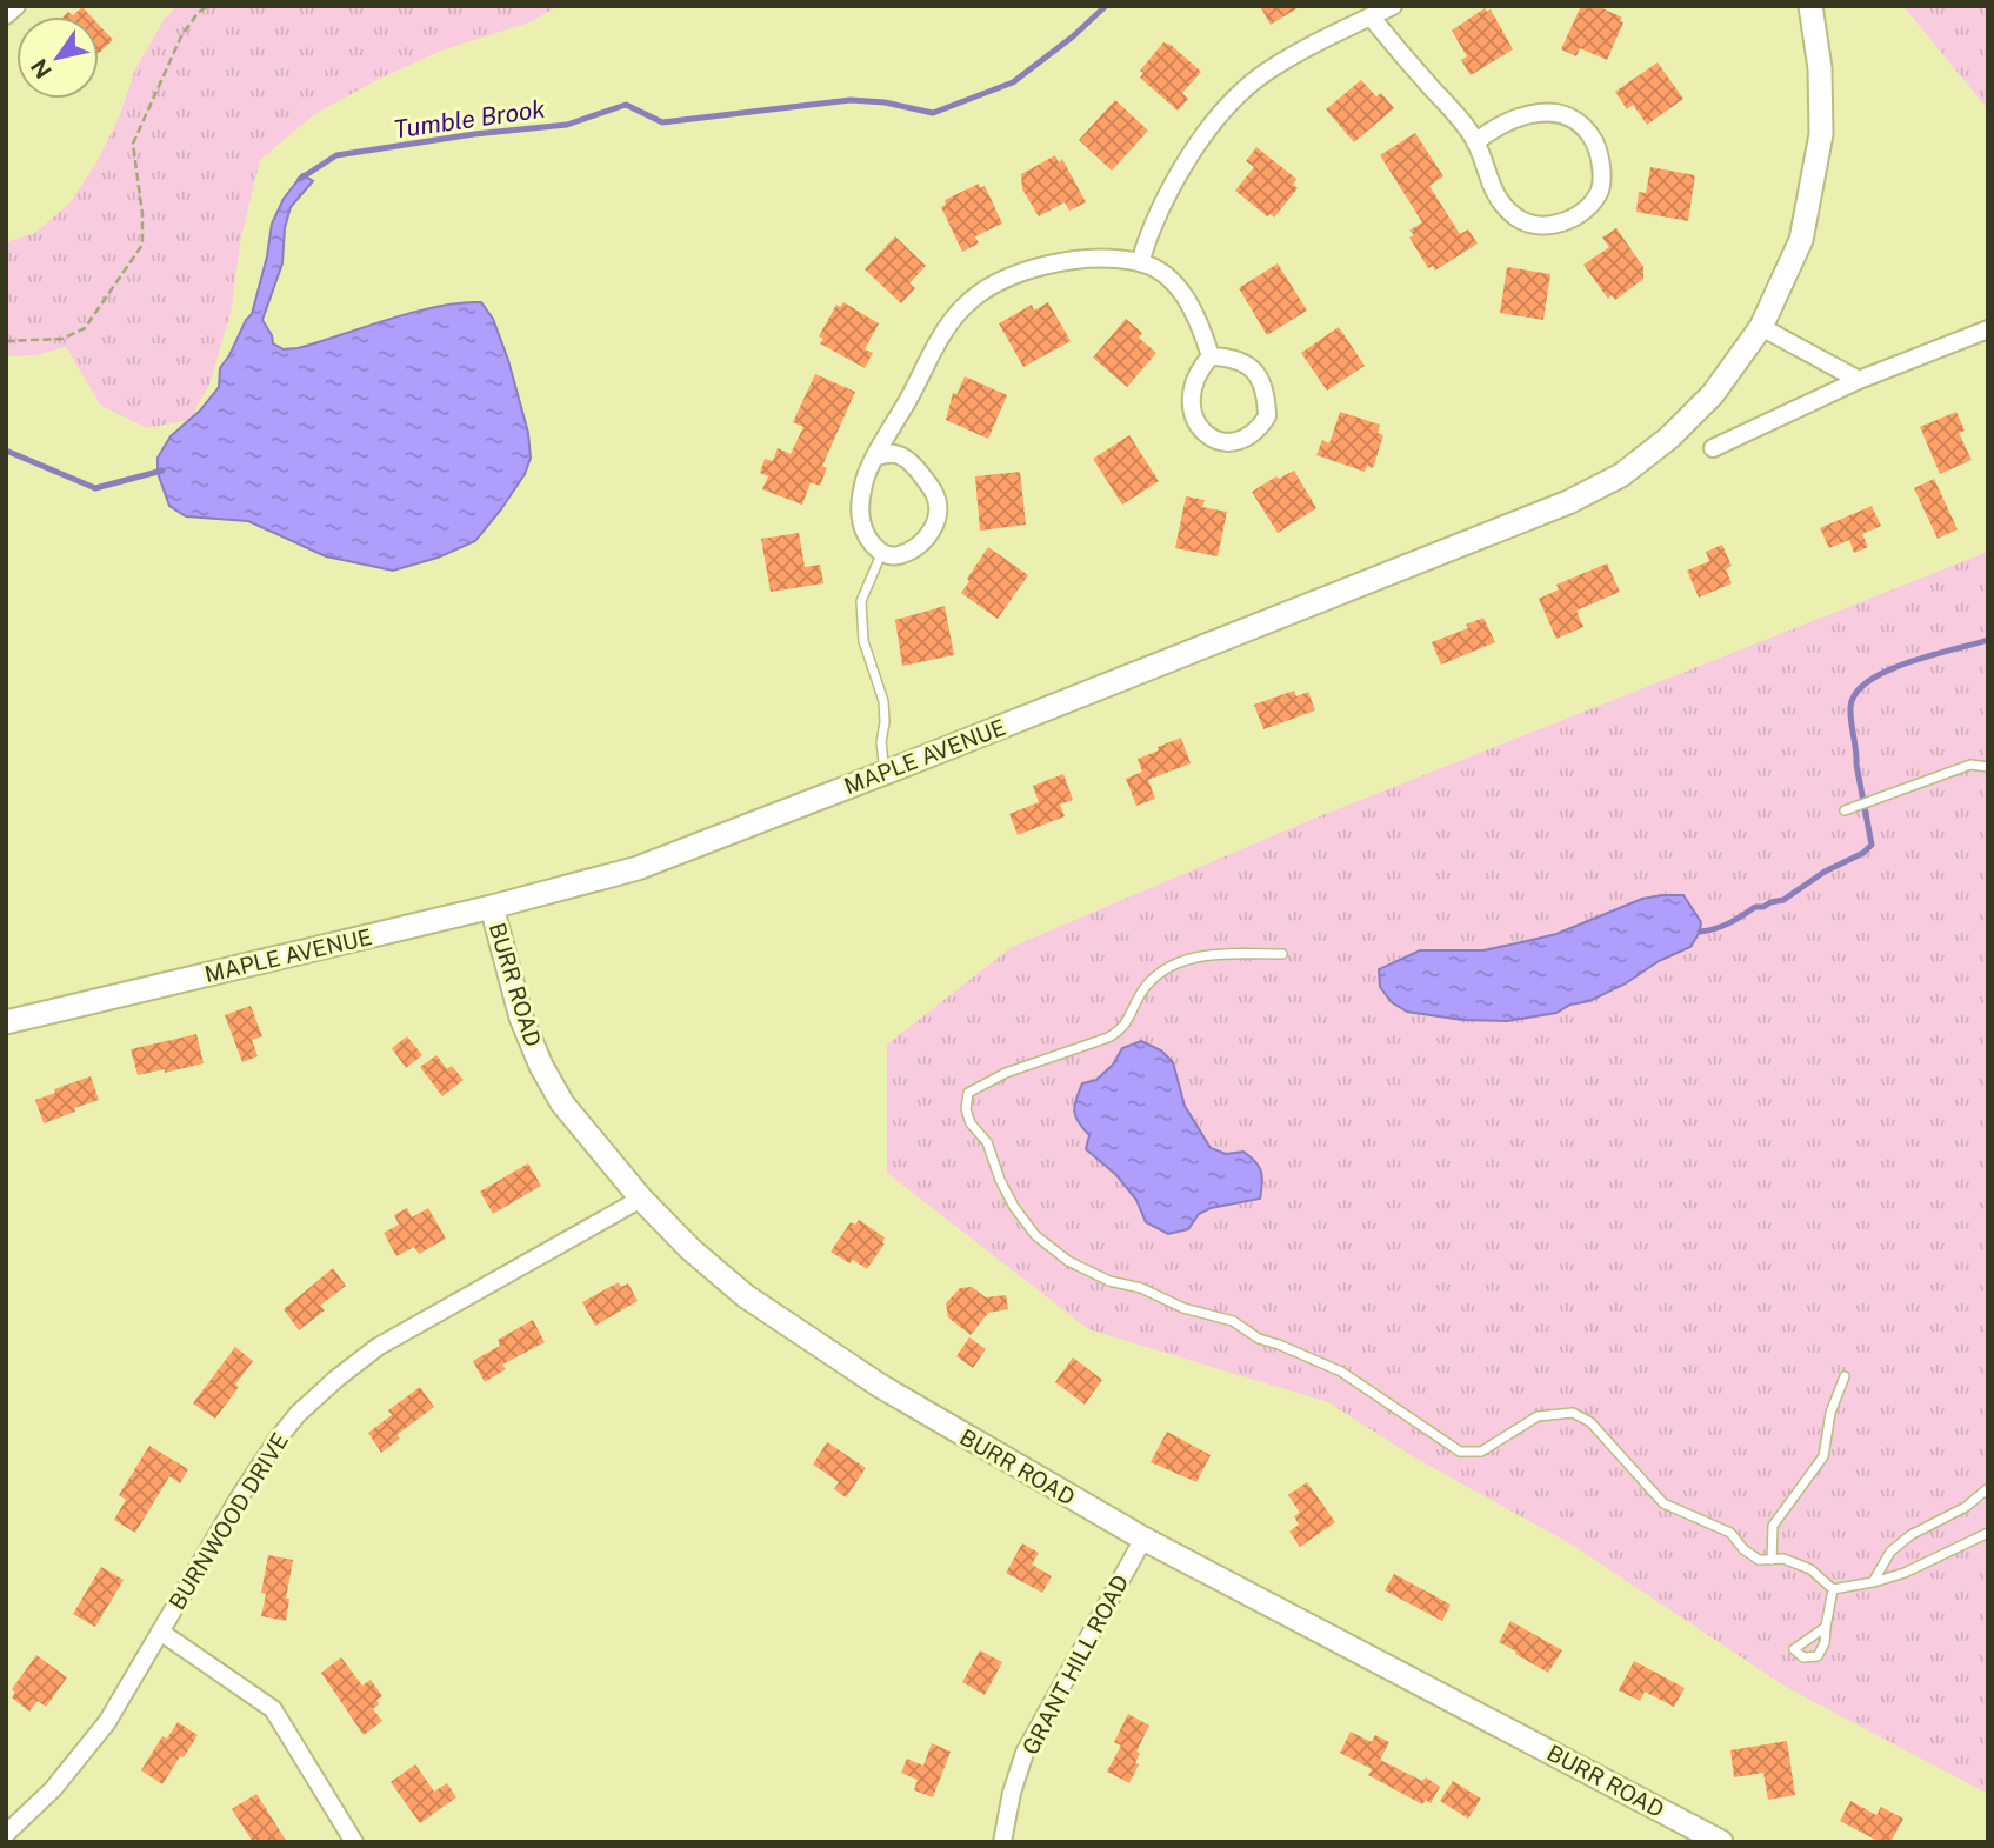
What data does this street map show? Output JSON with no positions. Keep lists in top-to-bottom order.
{
  "streets": {
    "street": [
      "MAPLE AVENUE",
      "BURR ROAD",
      "BURNWOOD DRIVE",
      "GRANT HILL ROAD"
    ]
  },
  "crossings": [
    ["MAPLE AVENUE", "BURR ROAD"],
    ["BURR ROAD", "BURNWOOD DRIVE"],
    ["BURR ROAD", "GRANT HILL ROAD"]
  ],
  "water": ["Tumble Brook"],
  "north": "bottom left"
}
